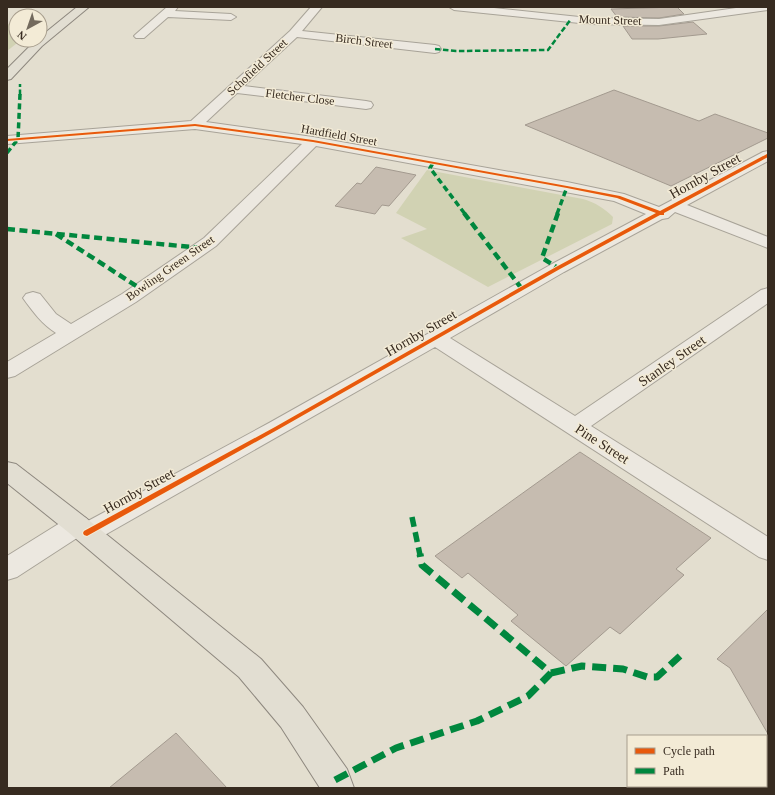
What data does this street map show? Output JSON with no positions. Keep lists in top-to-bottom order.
{
  "streets": {
    "street": [
      "Mount Street",
      "Birch Street",
      "Schofield Street",
      "Fletcher Close",
      "Hardfield Street",
      "Hornby Street",
      "Bowling Green Street",
      "Stanley Street",
      "Pine Street"
    ]
  },
  "crossings": [
    ["Birch Street", "Schofield Street"],
    ["Schofield Street", "Fletcher Close"],
    ["Schofield Street", "Hardfield Street"],
    ["Hardfield Street", "Hornby Street"],
    ["Hardfield Street", "Bowling Green Street"],
    ["Hornby Street", "Pine Street"],
    ["Stanley Street", "Pine Street"]
  ],
  "legend": ["Cycle path", "Path"],
  "north": "bottom left"
}
